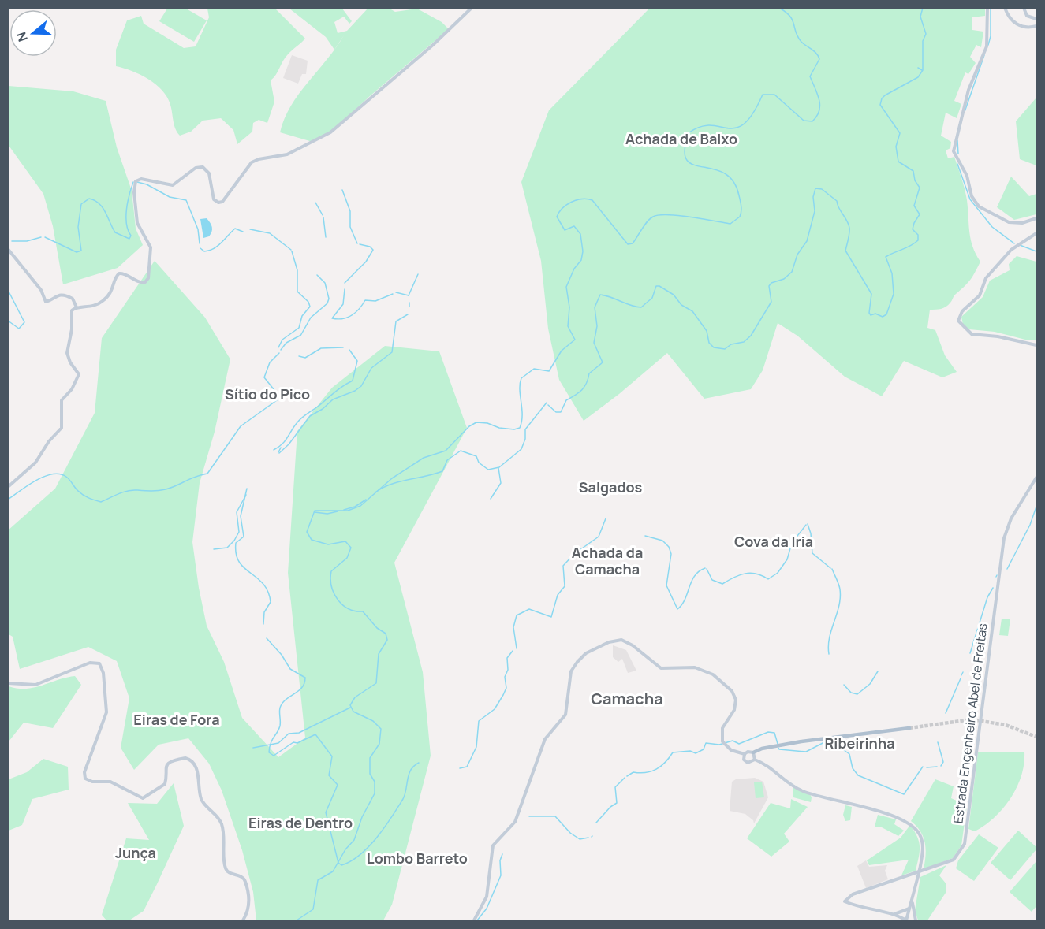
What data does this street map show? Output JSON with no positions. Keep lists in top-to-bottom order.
{
  "streets": {
    "main road": ["Estrada Engenheiro Abel de Freitas"]
  },
  "districts": [
    "Achada de Baixo",
    "Sítio do Pico",
    "Salgados",
    "Cova da Iria",
    "Achada da Camacha",
    "Camacha",
    "Eiras de Fora",
    "Ribeirinha",
    "Eiras de Dentro",
    "Junça",
    "Lombo Barreto"
  ],
  "north": "left"
}
